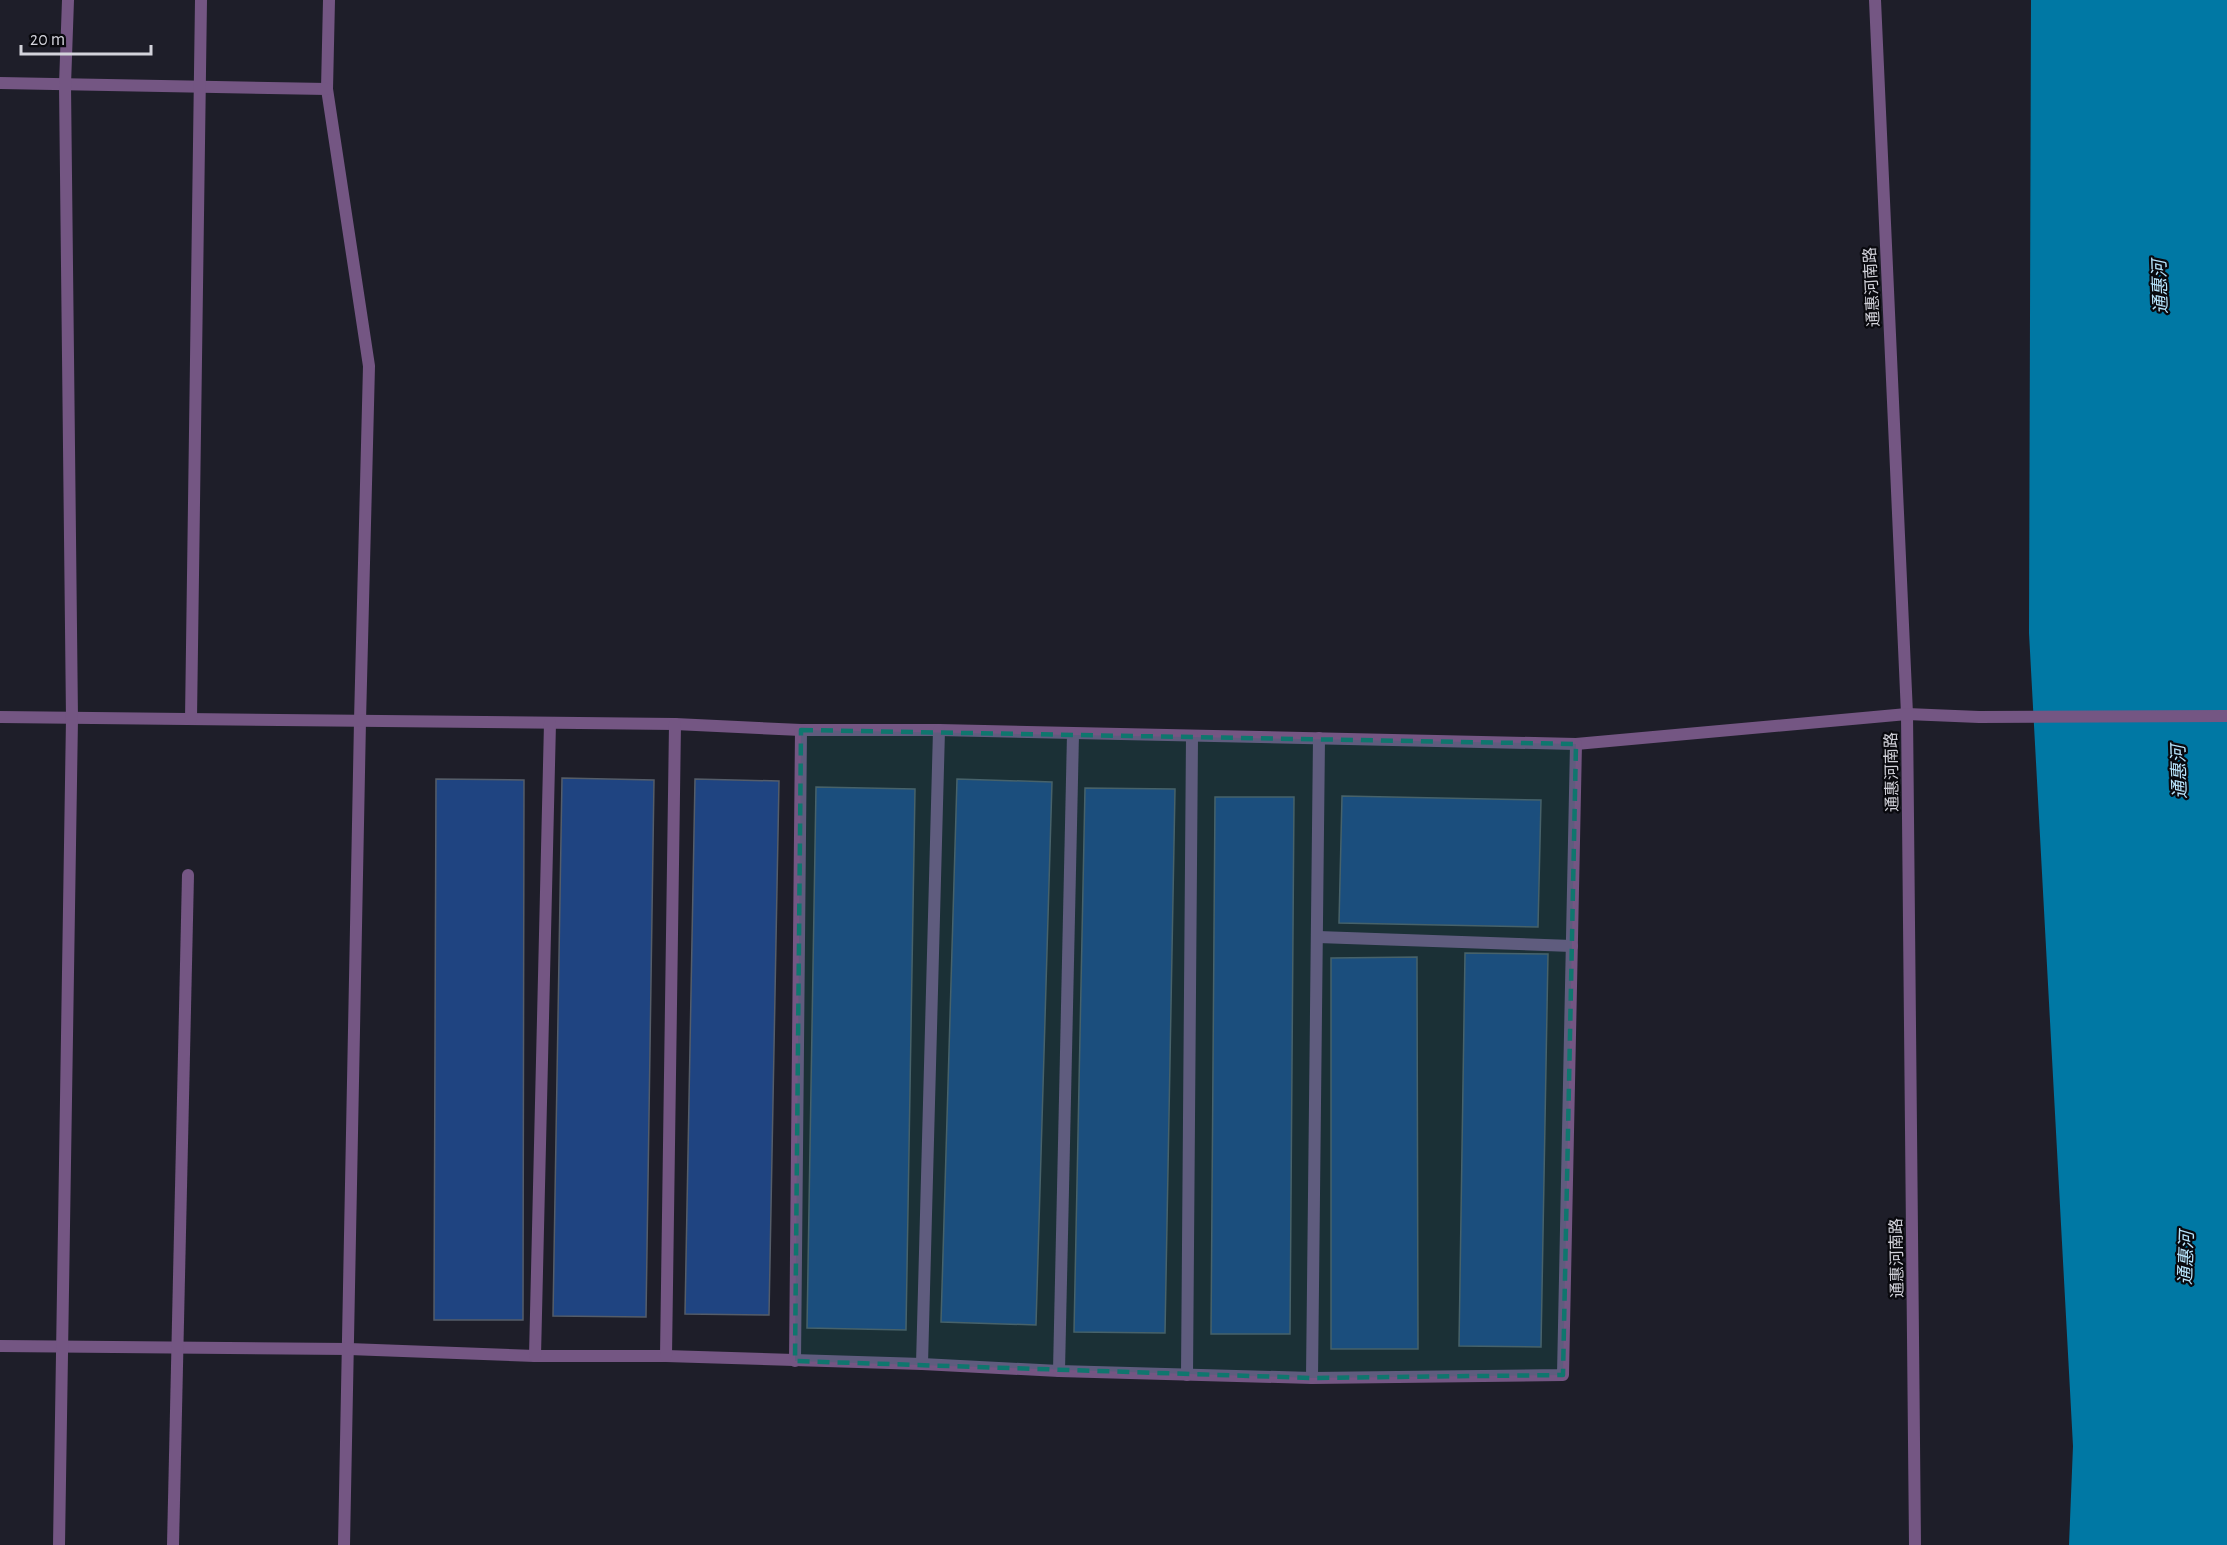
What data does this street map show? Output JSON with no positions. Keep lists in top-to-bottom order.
{
  "streets": {
    "street": ["通惠河南路"]
  },
  "water": ["通惠河"],
  "scale_bar": "20 m"
}
